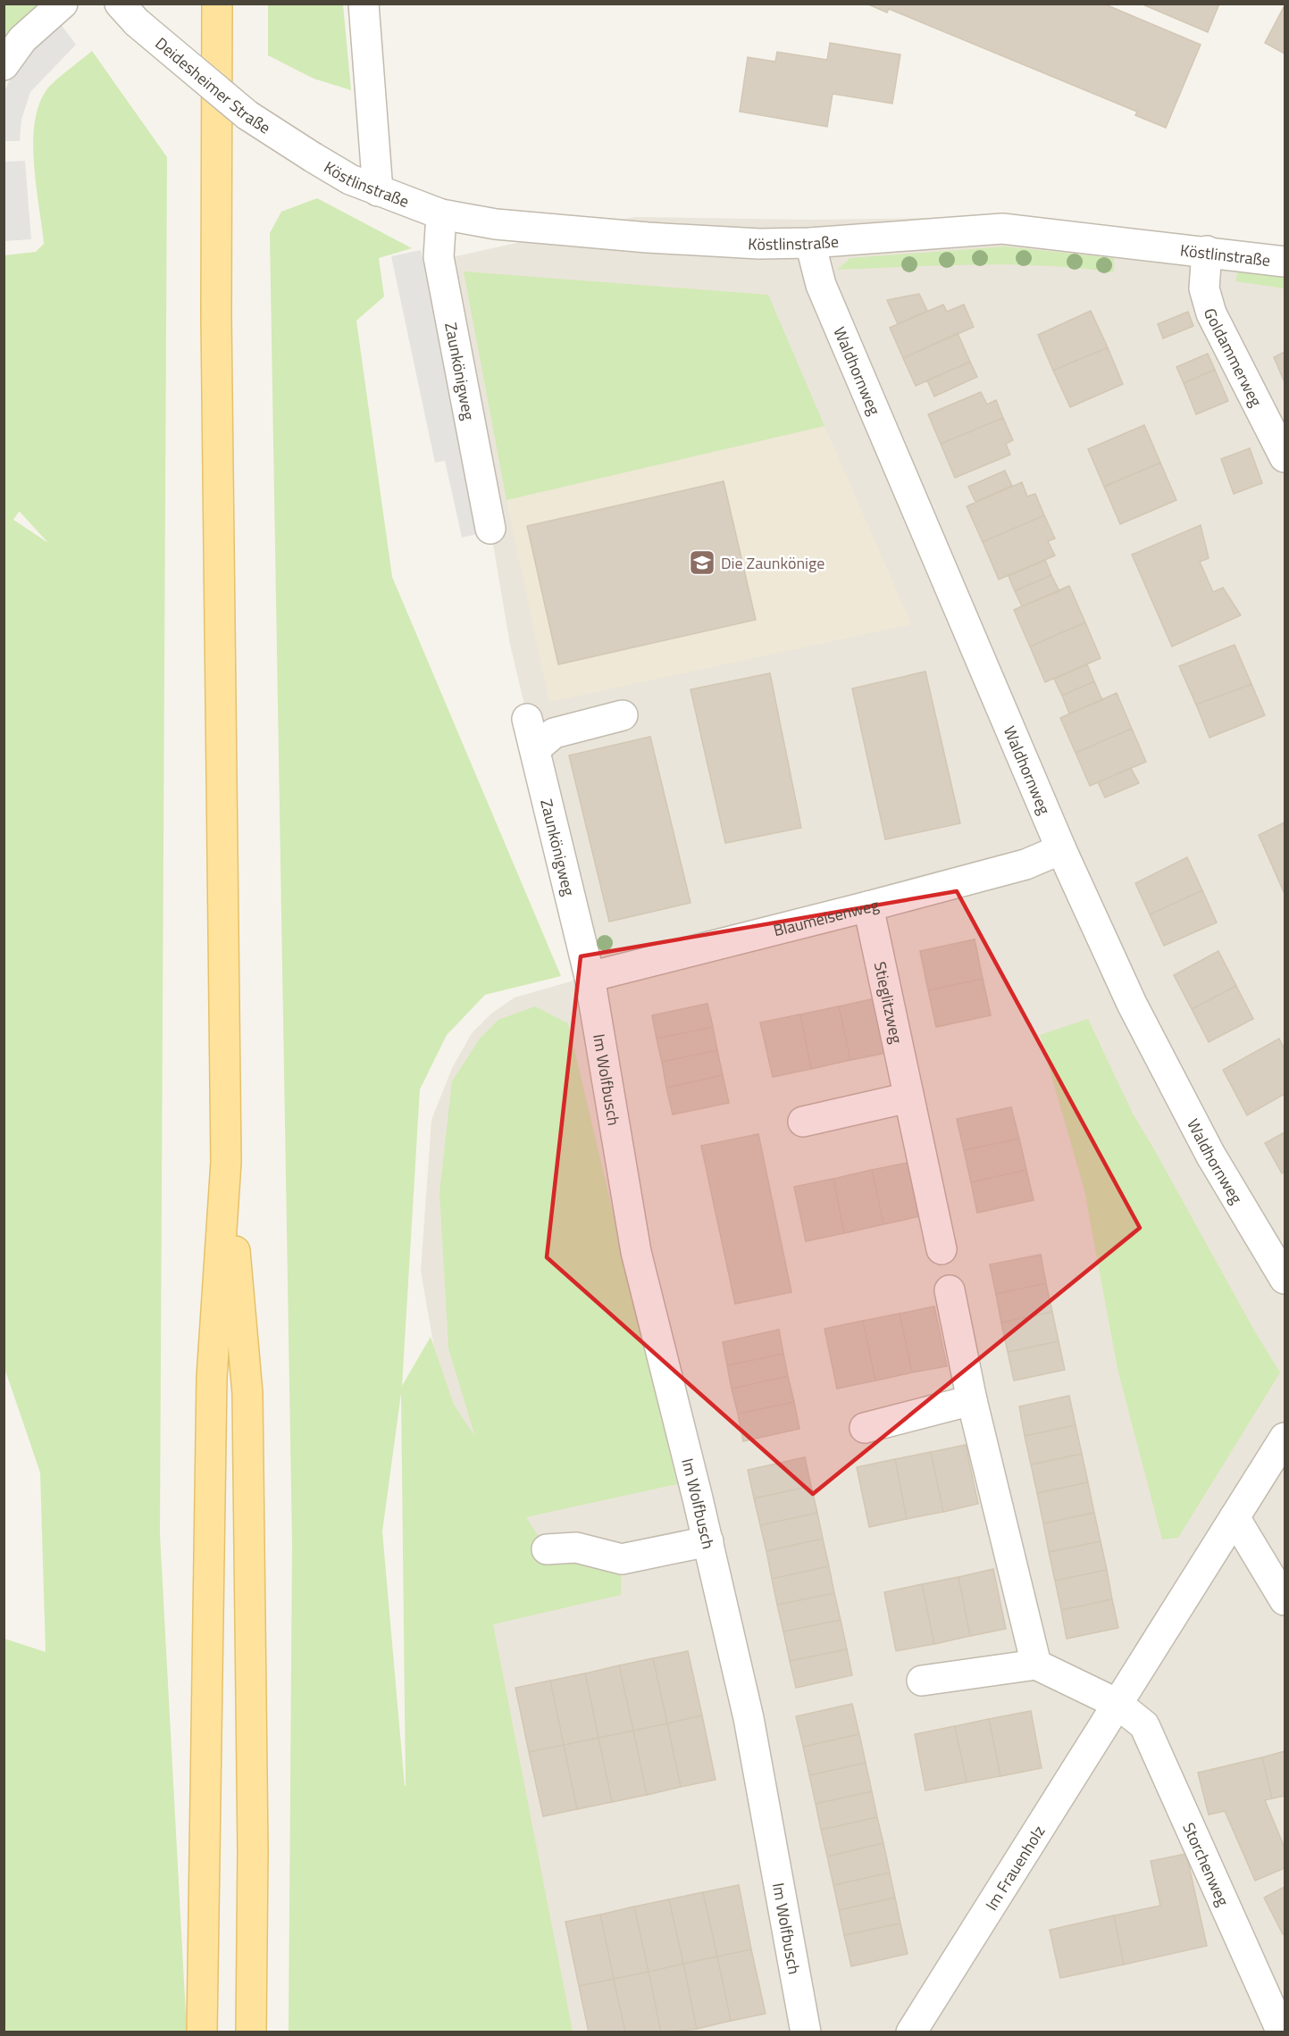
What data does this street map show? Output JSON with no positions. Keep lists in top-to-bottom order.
{
  "streets": {
    "street": [
      "Deidesheimer Straße",
      "Köstlinstraße",
      "Goldammerweg",
      "Waldhornweg",
      "Zaunkönigweg",
      "Blaumeisenweg",
      "Stieglitzweg",
      "Im Wolfbusch",
      "Storchenweg",
      "Im Frauenholz"
    ]
  },
  "crossings": [
    ["Deidesheimer Straße", "Köstlinstraße"],
    ["Köstlinstraße", "Goldammerweg"],
    ["Köstlinstraße", "Waldhornweg"],
    ["Köstlinstraße", "Zaunkönigweg"],
    ["Waldhornweg", "Blaumeisenweg"],
    ["Zaunkönigweg", "Blaumeisenweg"],
    ["Zaunkönigweg", "Im Wolfbusch"],
    ["Blaumeisenweg", "Stieglitzweg"],
    ["Blaumeisenweg", "Im Wolfbusch"],
    ["Storchenweg", "Im Frauenholz"]
  ],
  "places": {
    "school or university": ["Die Zaunkönige"]
  }
}
